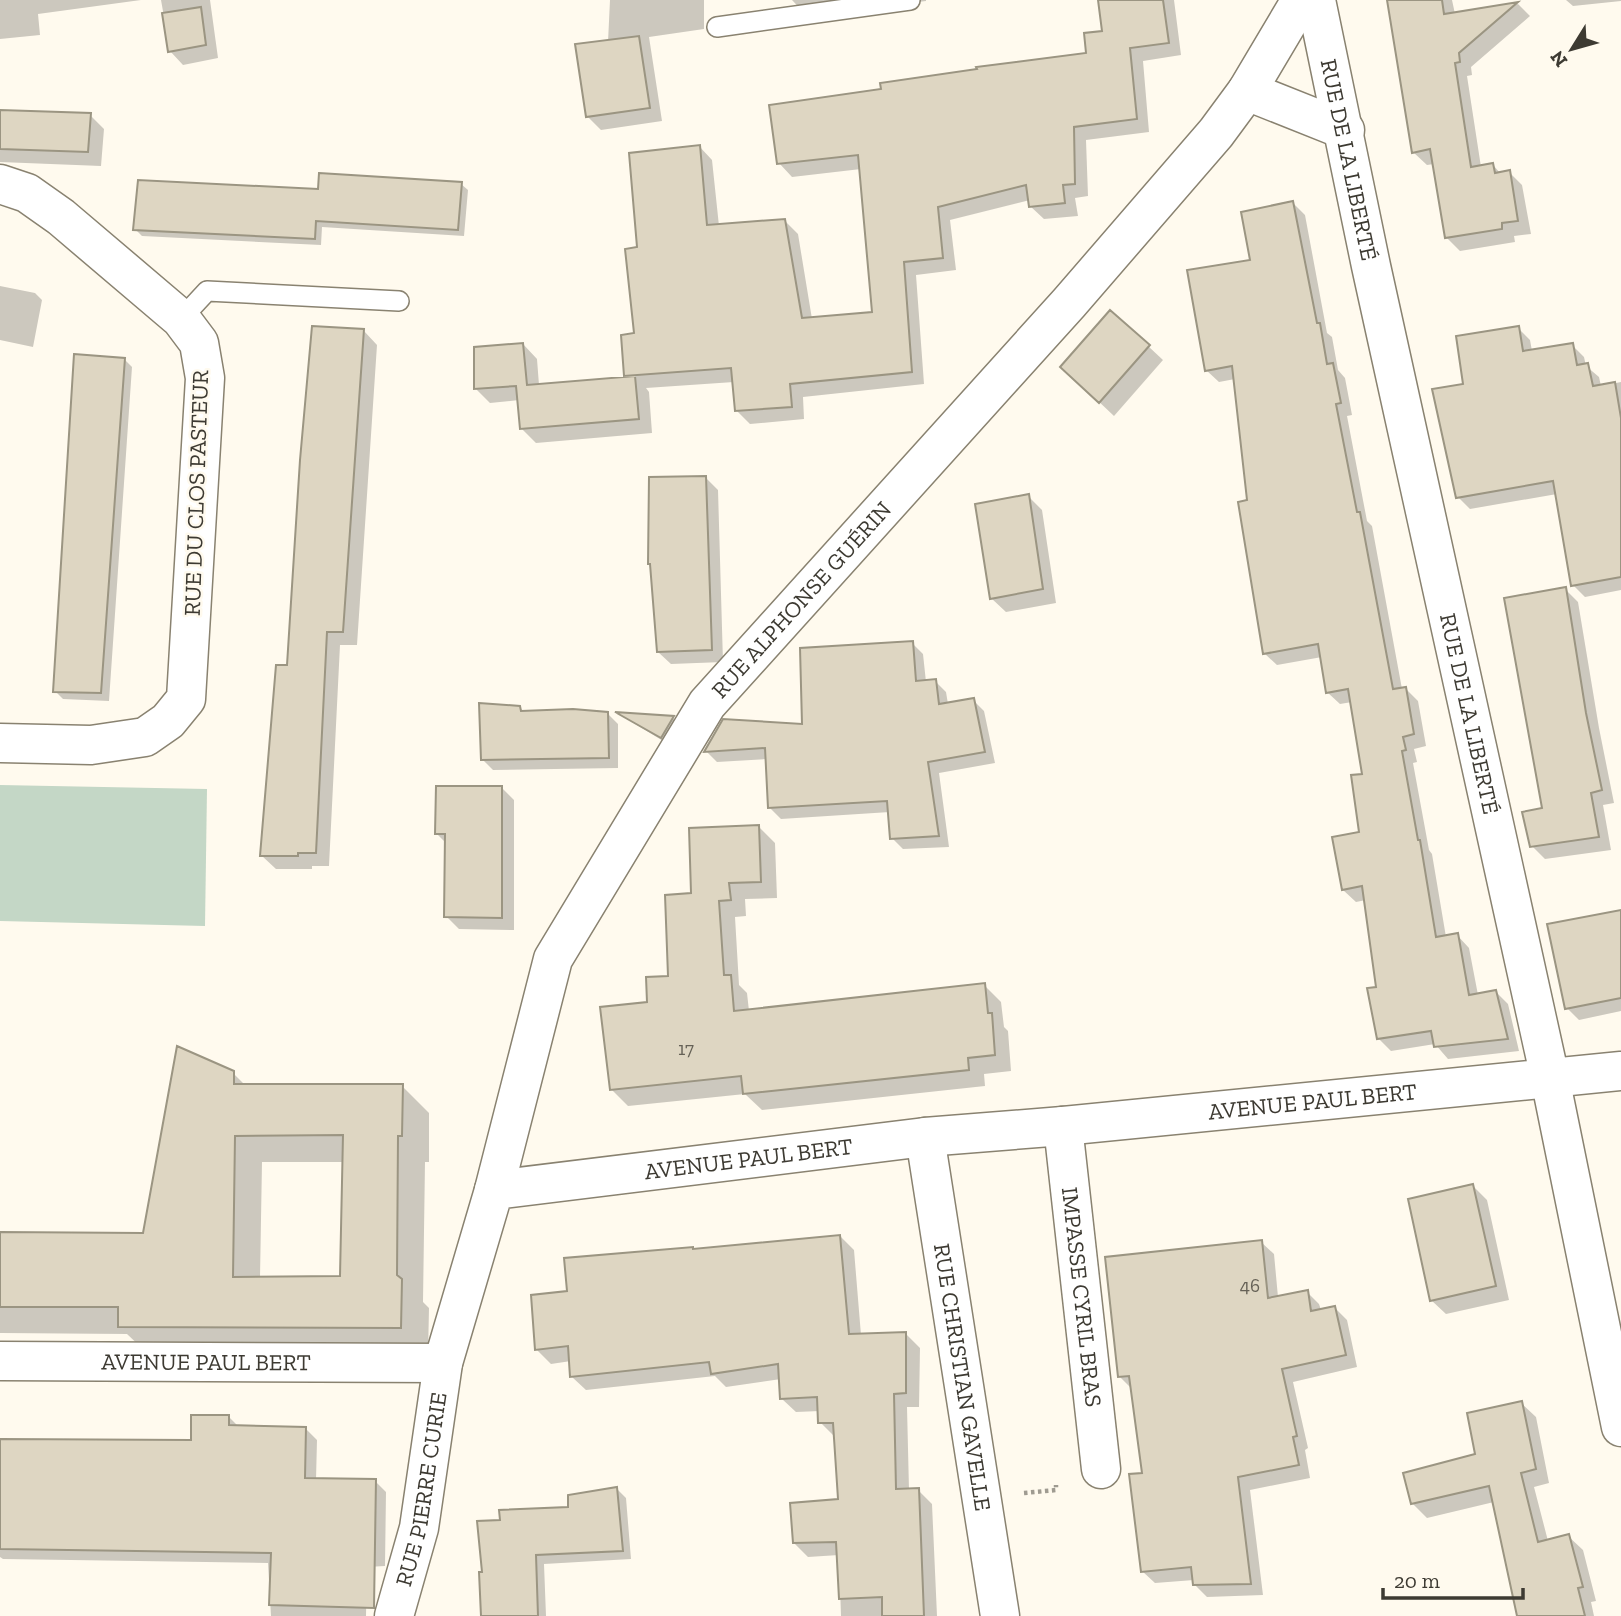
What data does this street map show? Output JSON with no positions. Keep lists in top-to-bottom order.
{
  "streets": {
    "street": [
      "RUE DE LA LIBERTÉ",
      "RUE DU CLOS PASTEUR",
      "RUE ALPHONSE GUÉRIN",
      "AVENUE PAUL BERT",
      "IMPASSE CYRIL BRAS",
      "RUE CHRISTIAN GAVELLE",
      "RUE PIERRE CURIE"
    ]
  },
  "crossings": [
    ["RUE DE LA LIBERTÉ", "AVENUE PAUL BERT"],
    ["RUE ALPHONSE GUÉRIN", "AVENUE PAUL BERT"],
    ["AVENUE PAUL BERT", "IMPASSE CYRIL BRAS"],
    ["AVENUE PAUL BERT", "RUE CHRISTIAN GAVELLE"],
    ["AVENUE PAUL BERT", "RUE PIERRE CURIE"]
  ],
  "house_numbers": ["17", "46"],
  "scale_bar": "20 m",
  "north": "bottom left"
}
